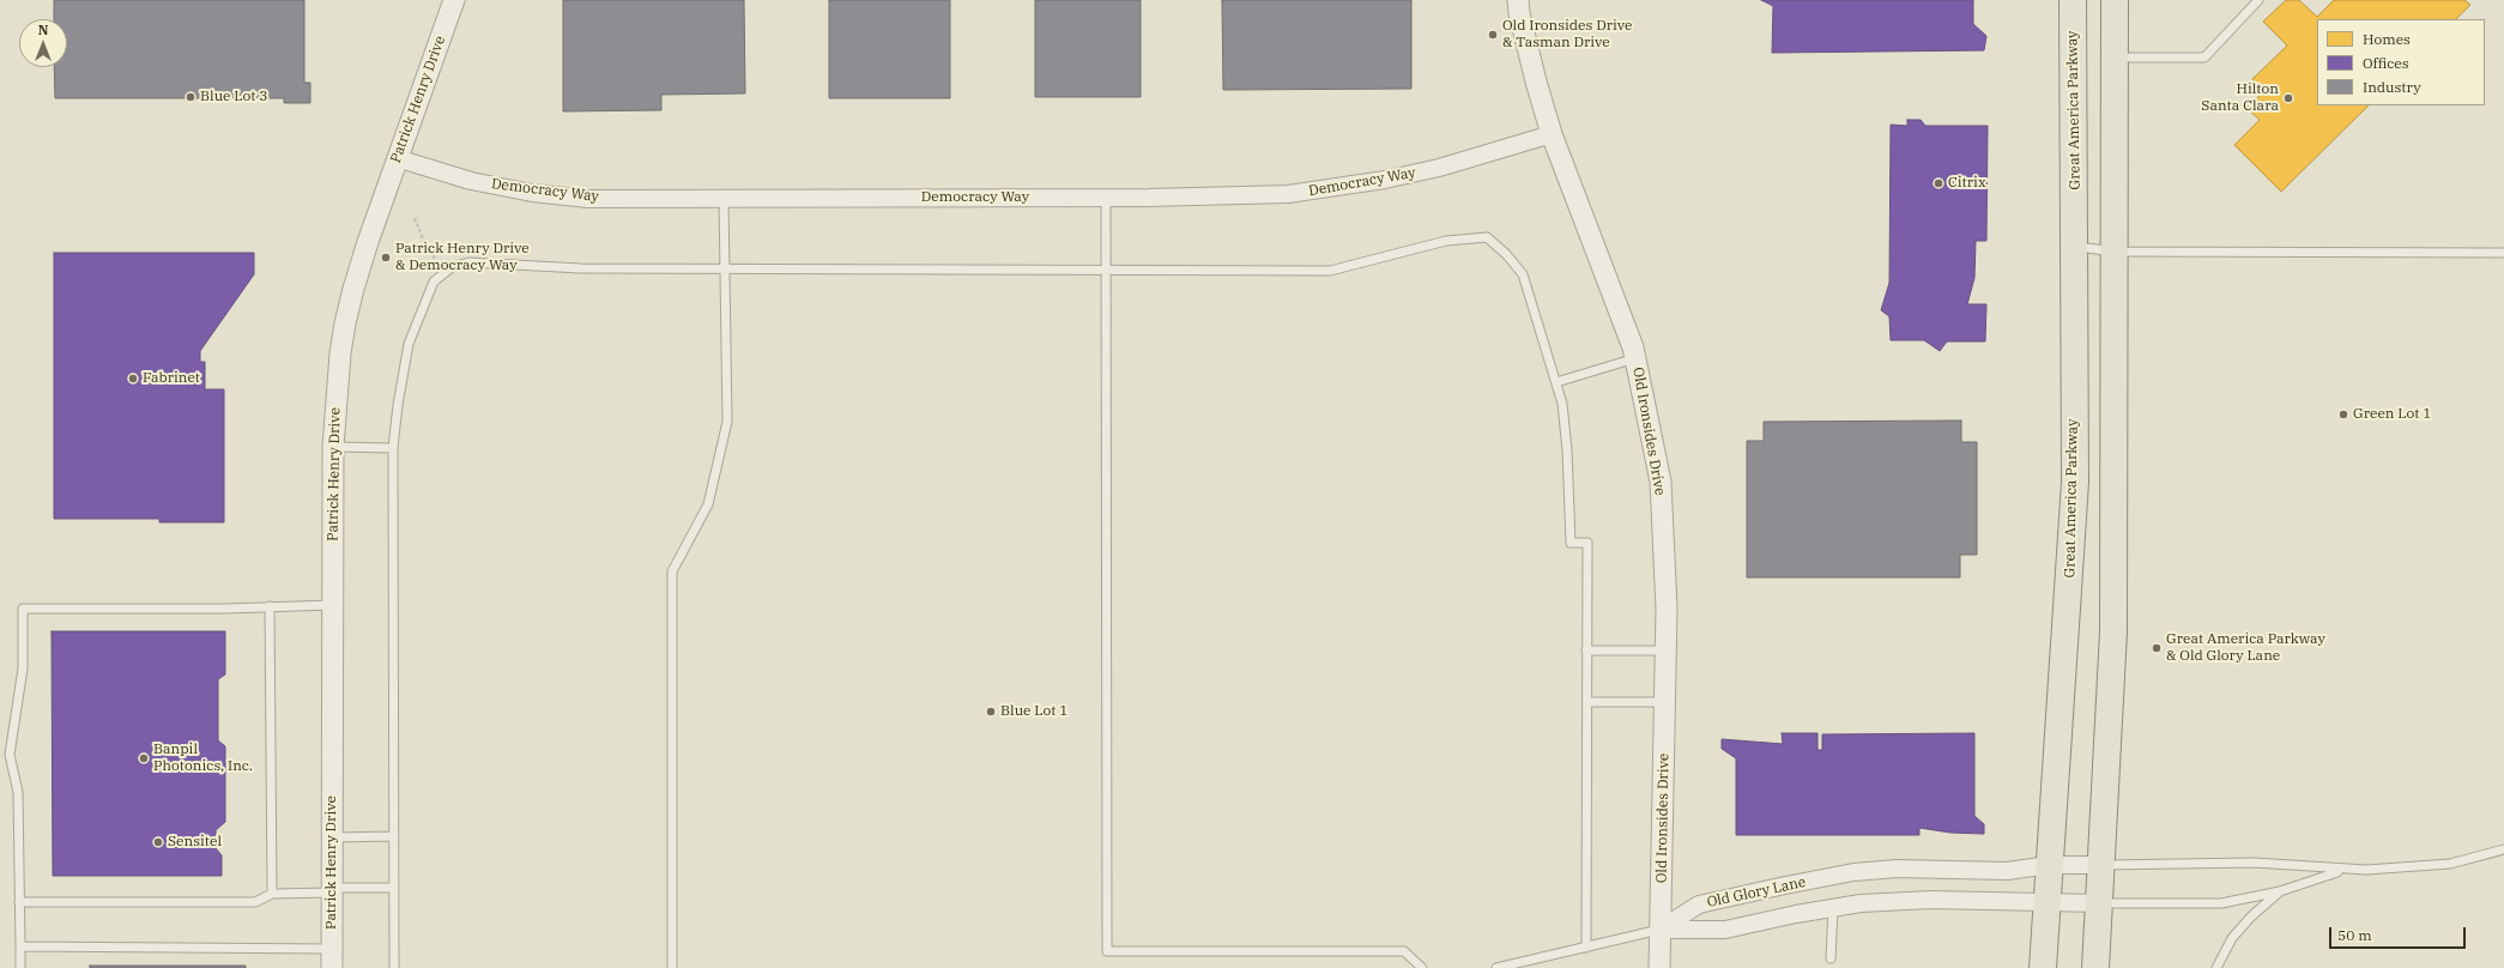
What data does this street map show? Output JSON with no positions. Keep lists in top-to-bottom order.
{
  "streets": {
    "main road": ["Great America Parkway"],
    "street": [
      "Patrick Henry Drive",
      "Democracy Way",
      "Old Ironsides Drive",
      "Old Glory Lane"
    ]
  },
  "crossings": [
    ["Patrick Henry Drive", "Democracy Way"],
    ["Great America Parkway", "Old Glory Lane"],
    ["Democracy Way", "Old Ironsides Drive"],
    ["Old Ironsides Drive", "Old Glory Lane"]
  ],
  "places": [
    "Old Ironsides Drive & Tasman Drive",
    "Blue Lot 3",
    "Hilton Santa Clara",
    "Citrix",
    "Patrick Henry Drive & Democracy Way",
    "Fabrinet",
    "Green Lot 1",
    "Great America Parkway & Old Glory Lane",
    "Blue Lot 1",
    "Banpil Photonics, Inc.",
    "Sensitel"
  ],
  "legend": ["Homes", "Offices", "Industry"],
  "scale_bar": "50 m",
  "north": "top"
}
